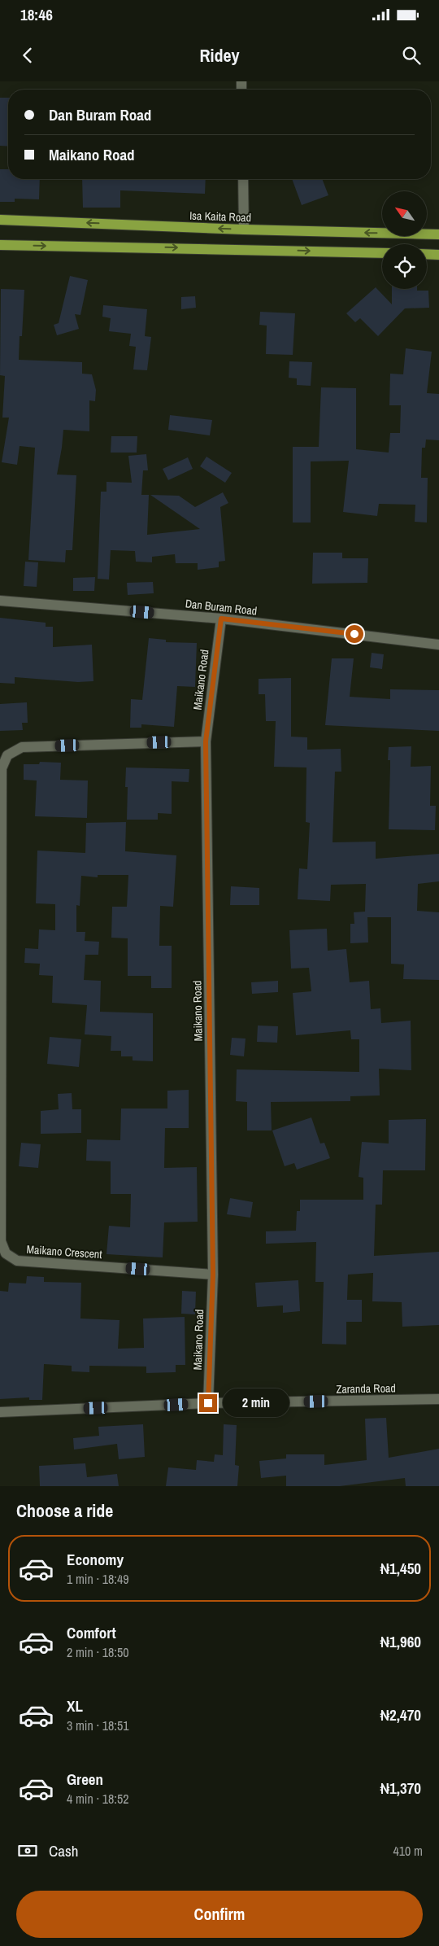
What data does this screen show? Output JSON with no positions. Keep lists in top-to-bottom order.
{
  "streets": {
    "main road": ["Isa Kaita Road"],
    "street": [
      "Dan Buram Road",
      "Maikano Road",
      "Maikano Crescent",
      "Zaranda Road"
    ]
  },
  "crossings": [
    ["Dan Buram Road", "Maikano Road"],
    ["Maikano Road", "Maikano Crescent"],
    ["Maikano Road", "Zaranda Road"]
  ],
  "north": "top left",
  "page": {
    "status": "18:46",
    "header": "Ridey",
    "banner": ["Dan Buram Road", "Maikano Road"],
    "bubble": "2 min",
    "heading": "Choose a ride",
    "list": [
      {
        "name": "Economy",
        "note": "1 min · 18:49",
        "value": "₦1,450"
      },
      {
        "name": "Comfort",
        "note": "2 min · 18:50",
        "value": "₦1,960"
      },
      {
        "name": "XL",
        "note": "3 min · 18:51",
        "value": "₦2,470"
      },
      {
        "name": "Green",
        "note": "4 min · 18:52",
        "value": "₦1,370"
      }
    ],
    "pay": ["Cash", "410 m"],
    "buttons": "Confirm"
  }
}
